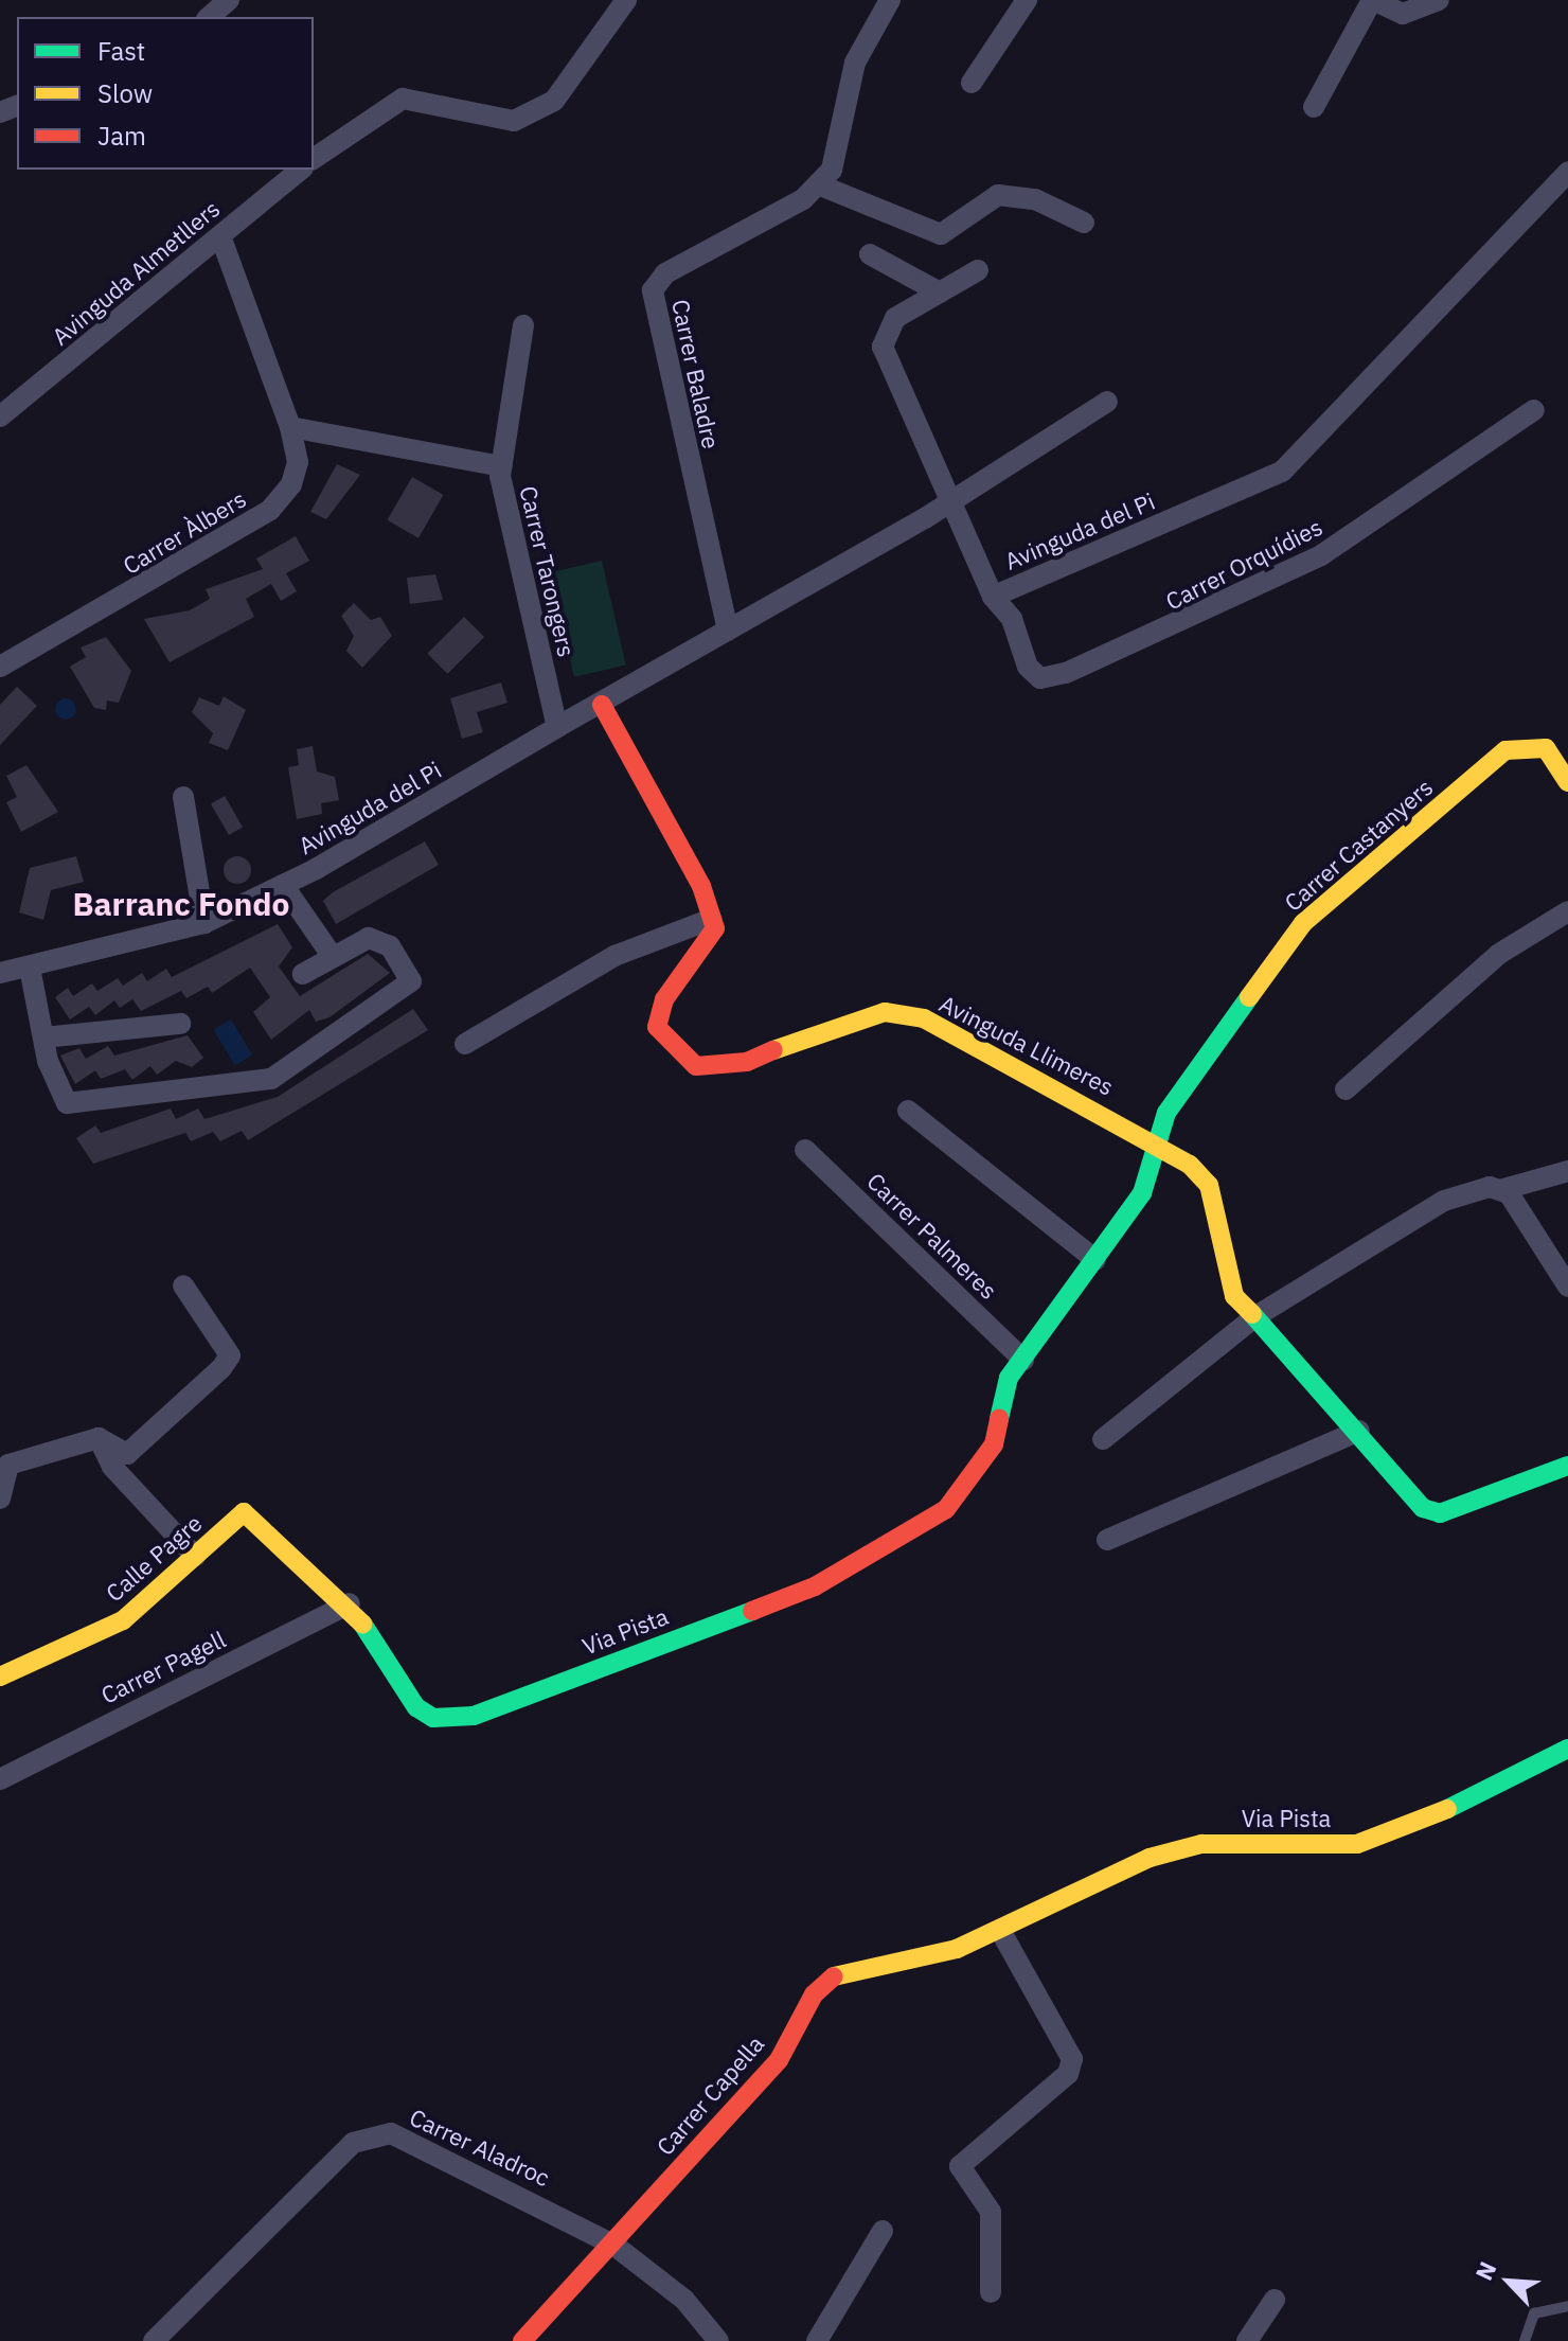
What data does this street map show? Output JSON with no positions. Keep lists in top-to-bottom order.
{
  "streets": {
    "street": [
      "Avinguda Almetllers",
      "Carrer Baladre",
      "Avinguda del Pi",
      "Carrer Àlbers",
      "Carrer Orquídies",
      "Carrer Tarongers",
      "Carrer Castanyers",
      "Avinguda Llimeres",
      "Carrer Palmeres",
      "Calle Pagre",
      "Via Pista",
      "Carrer Pagell",
      "Carrer Capella",
      "Carrer Aladroc"
    ]
  },
  "crossings": [
    ["Avinguda Almetllers", "Carrer Àlbers"],
    ["Avinguda del Pi", "Carrer Orquídies"],
    ["Avinguda del Pi", "Carrer Tarongers"],
    ["Carrer Castanyers", "Avinguda Llimeres"],
    ["Carrer Palmeres", "Via Pista"],
    ["Calle Pagre", "Via Pista"],
    ["Via Pista", "Carrer Pagell"],
    ["Via Pista", "Carrer Capella"],
    ["Carrer Capella", "Carrer Aladroc"]
  ],
  "districts": ["Barranc Fondo"],
  "legend": ["Fast", "Slow", "Jam"],
  "north": "top left"
}
